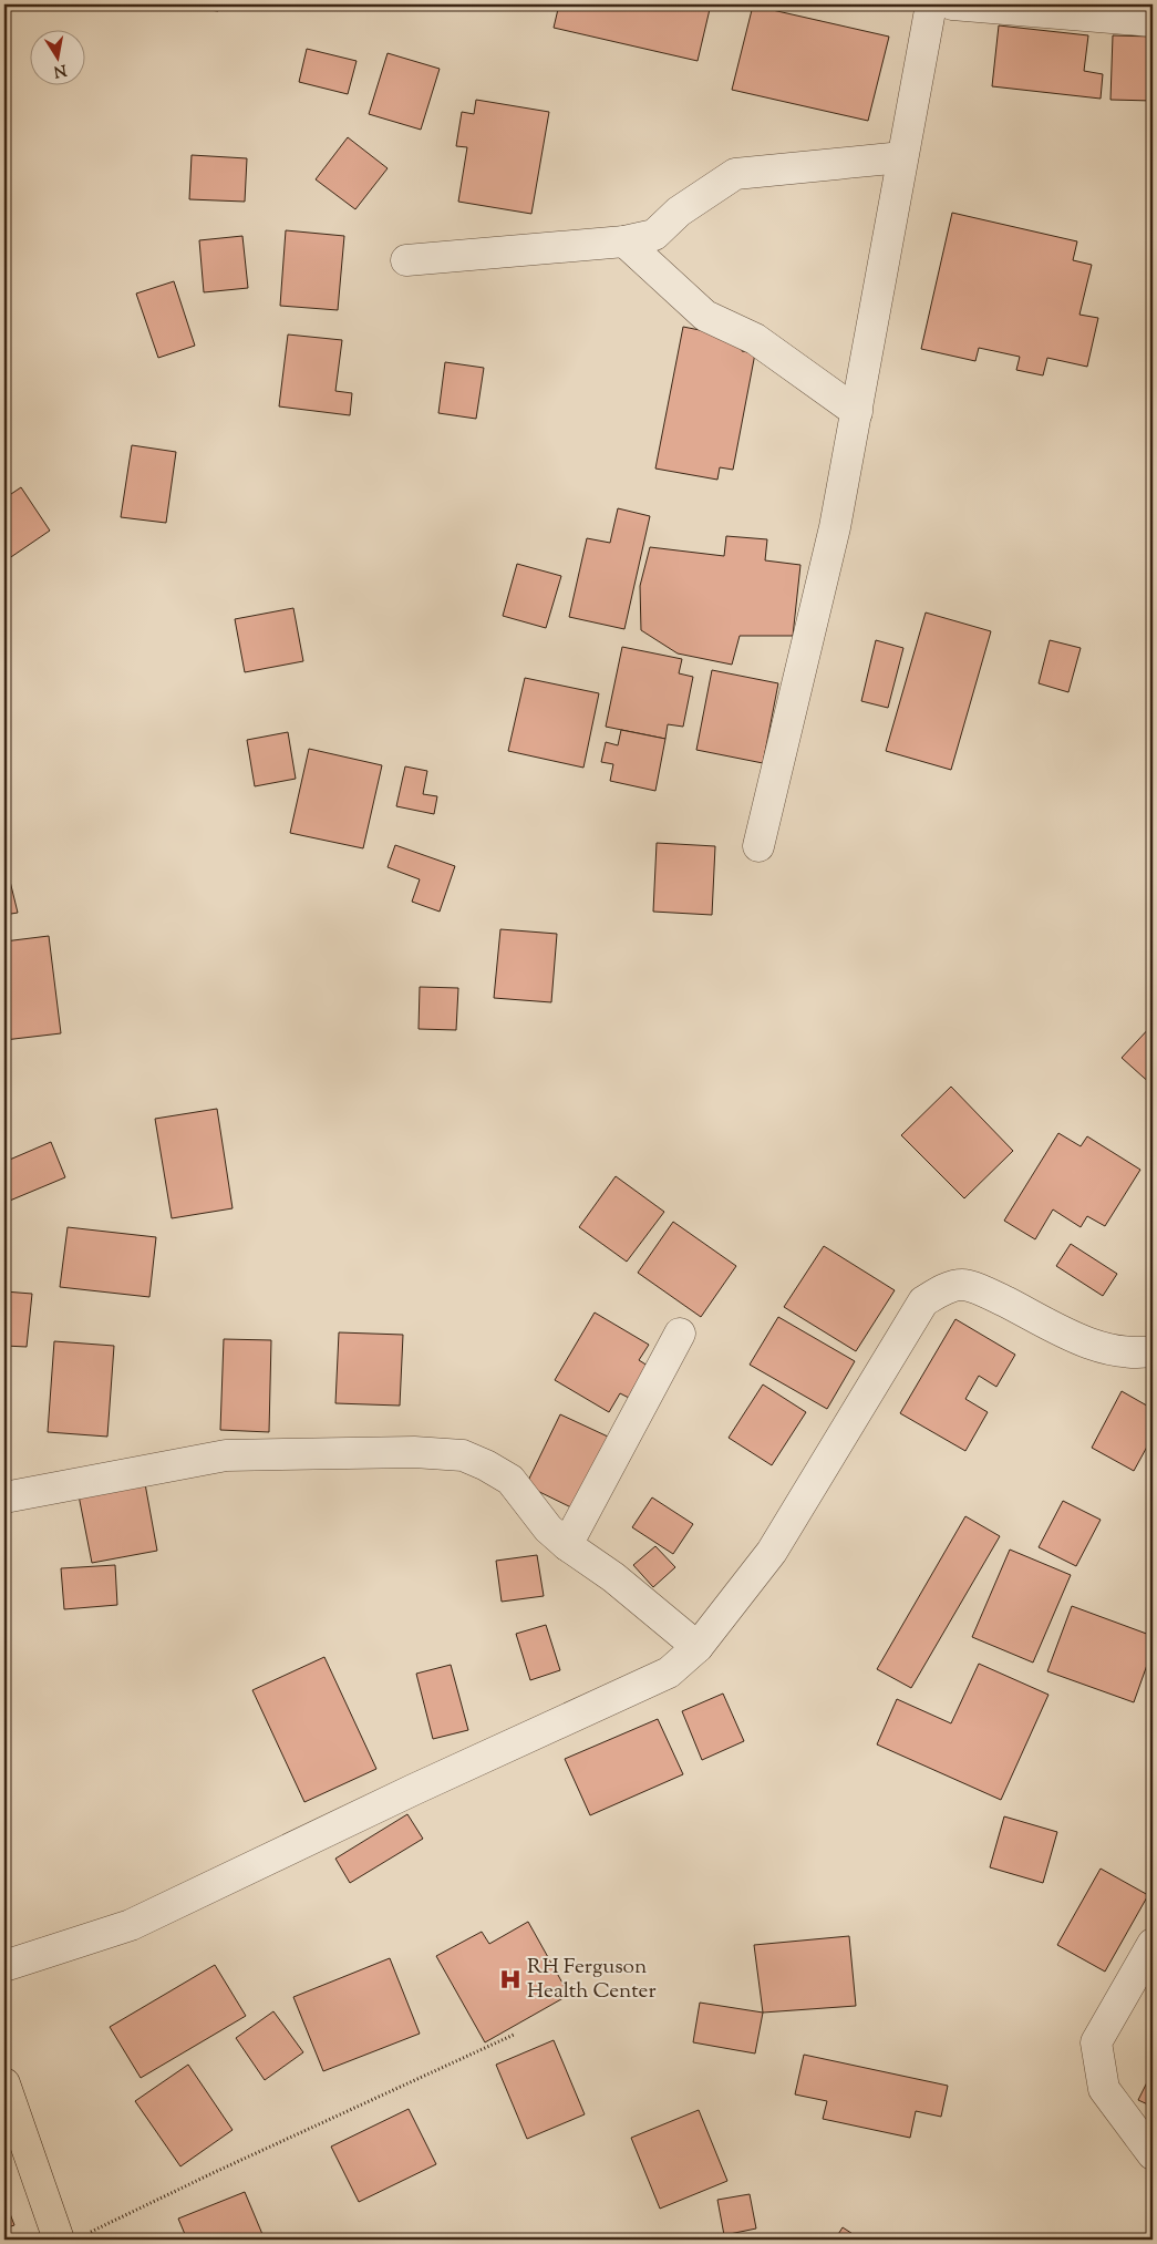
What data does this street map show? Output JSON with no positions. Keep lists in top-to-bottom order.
{
  "places": {
    "hospital": ["RH Ferguson Health Center"]
  },
  "north": "bottom"
}
